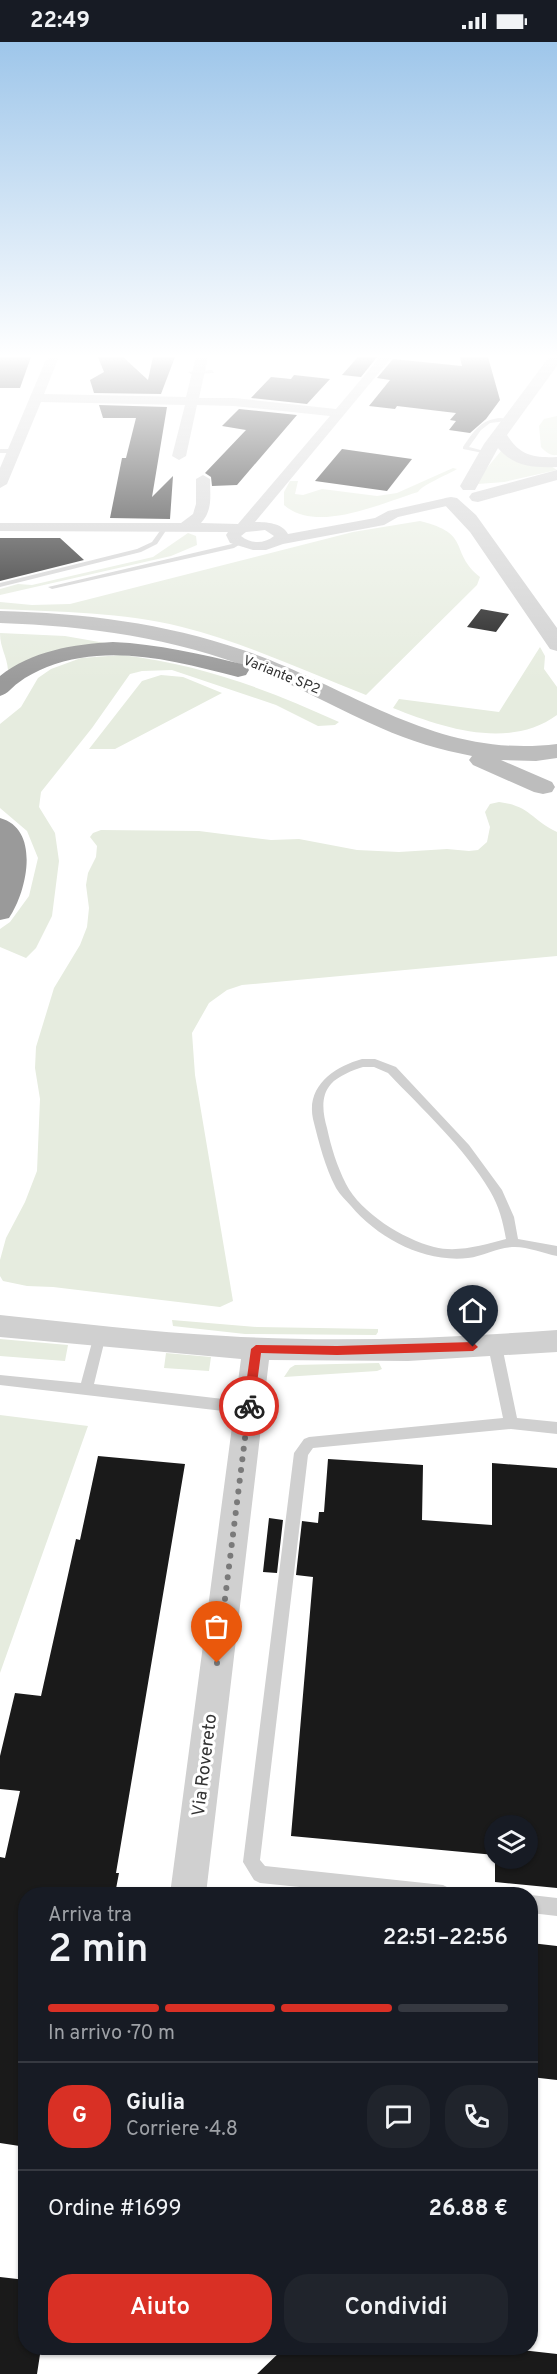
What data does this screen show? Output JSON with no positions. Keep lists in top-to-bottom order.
{
  "streets": {
    "main road": ["Variante SP2"],
    "street": ["Via Rovereto"]
  },
  "page": {
    "status": "22:49",
    "heading": ["2 min", "Arriva tra", "22:51–22:56"],
    "panel": [
      "Giulia",
      "Corriere · 4.8",
      "Ordine #1699",
      "26.88 €"
    ],
    "bar": "In arrivo · 70 m",
    "round": "G",
    "buttons": ["Aiuto", "Condividi"]
  }
}
